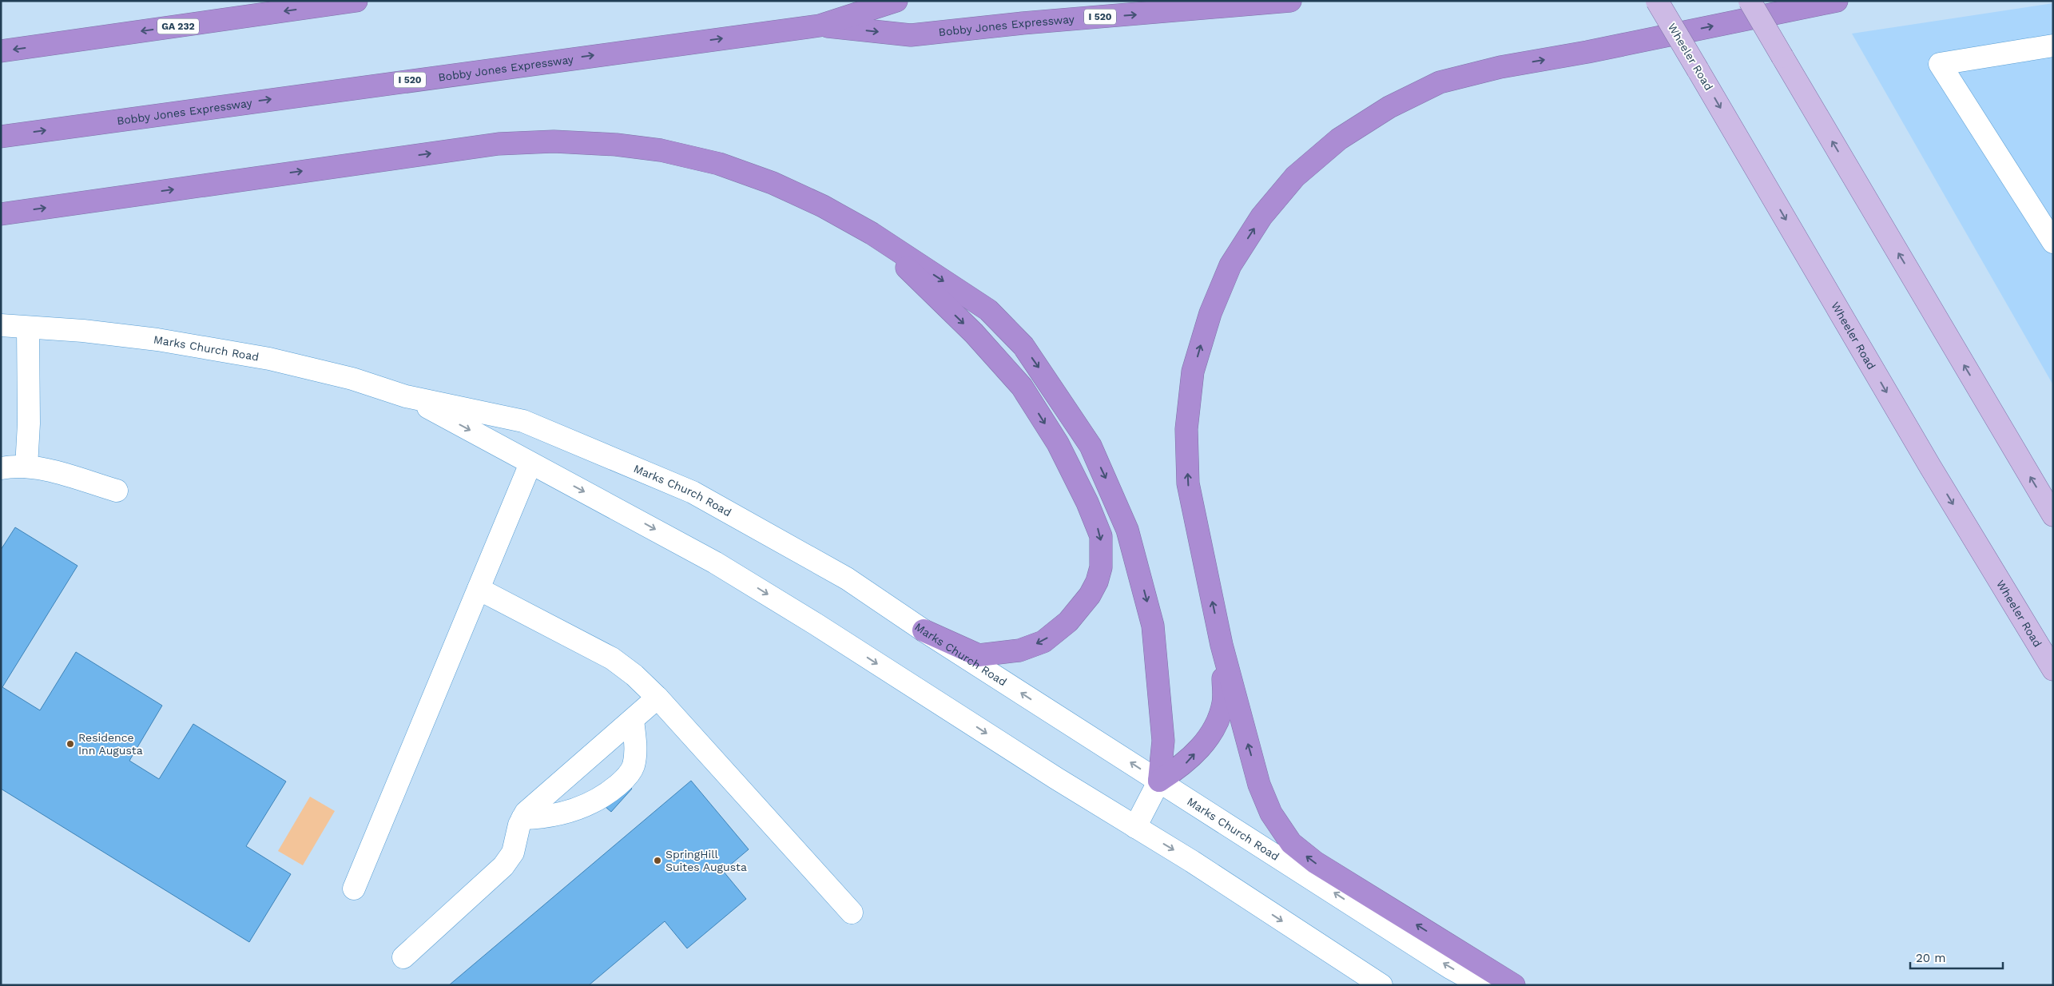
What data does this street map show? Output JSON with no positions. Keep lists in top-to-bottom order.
{
  "streets": {
    "highway": ["I 520", "Bobby Jones Expressway", "GA 232"],
    "main road": ["Wheeler Road"],
    "street": ["Marks Church Road"]
  },
  "places": ["Residence Inn Augusta", "SpringHill Suites Augusta"],
  "scale_bar": "20 m"
}
